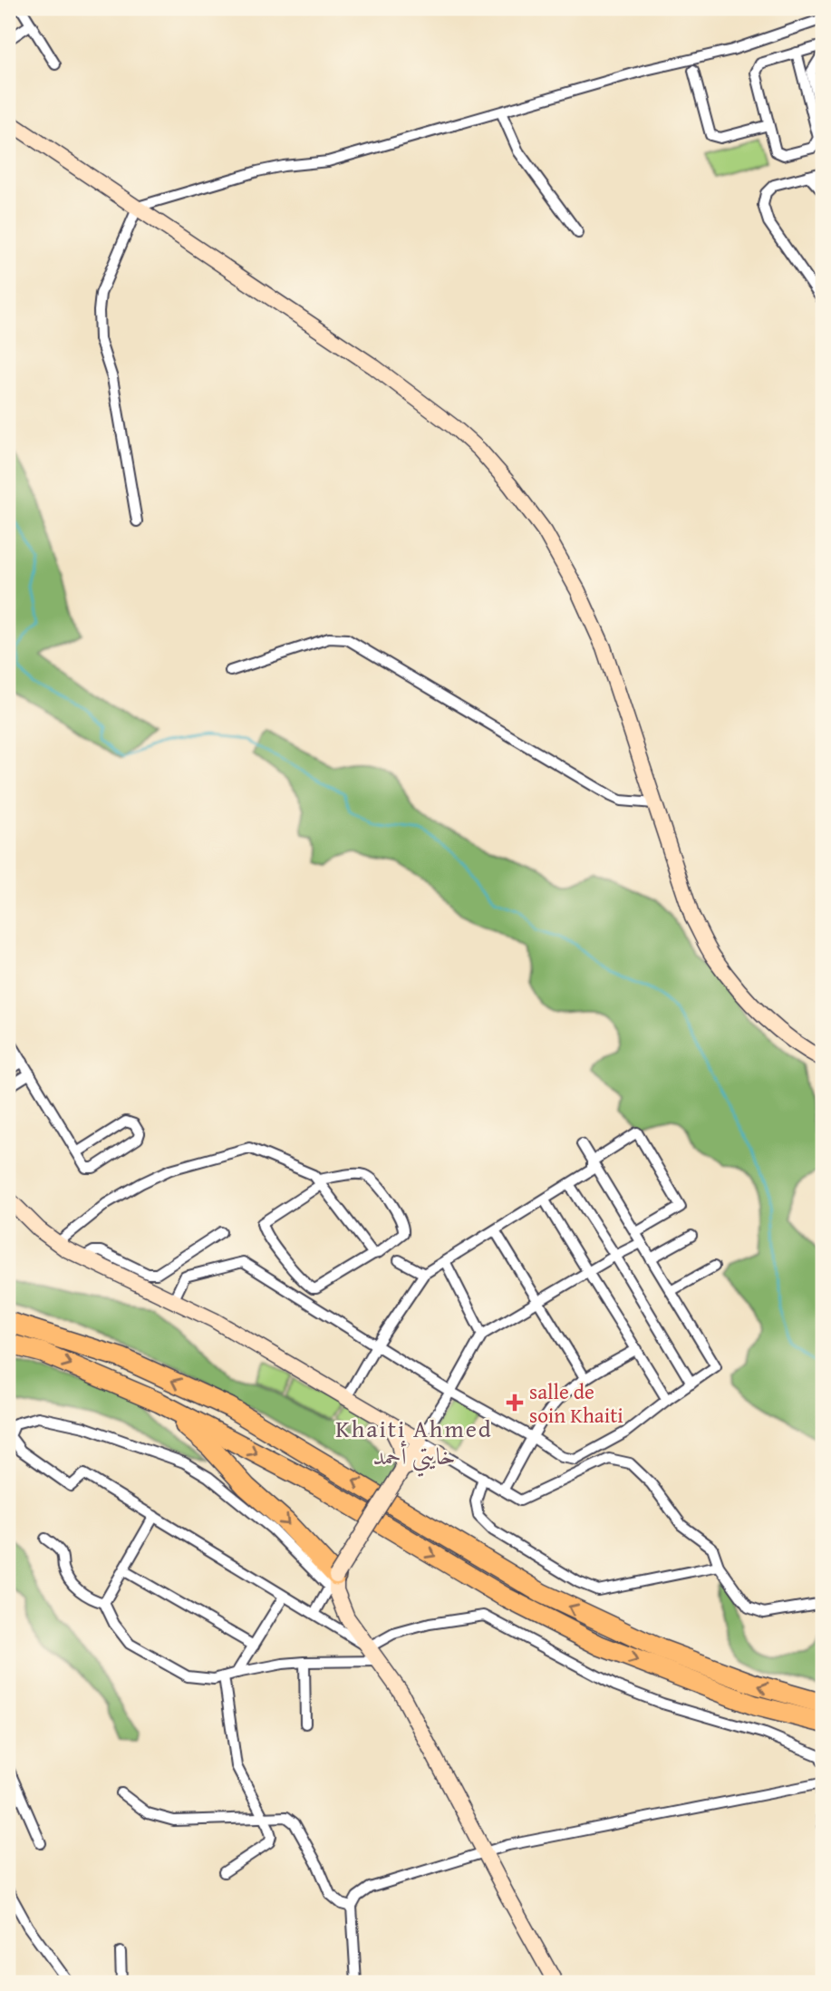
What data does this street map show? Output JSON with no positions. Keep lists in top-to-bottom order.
{
  "districts": ["Khaiti Ahmed خايتي أحمد"],
  "places": {
    "health": ["salle de soin Khaiti"]
  }
}
